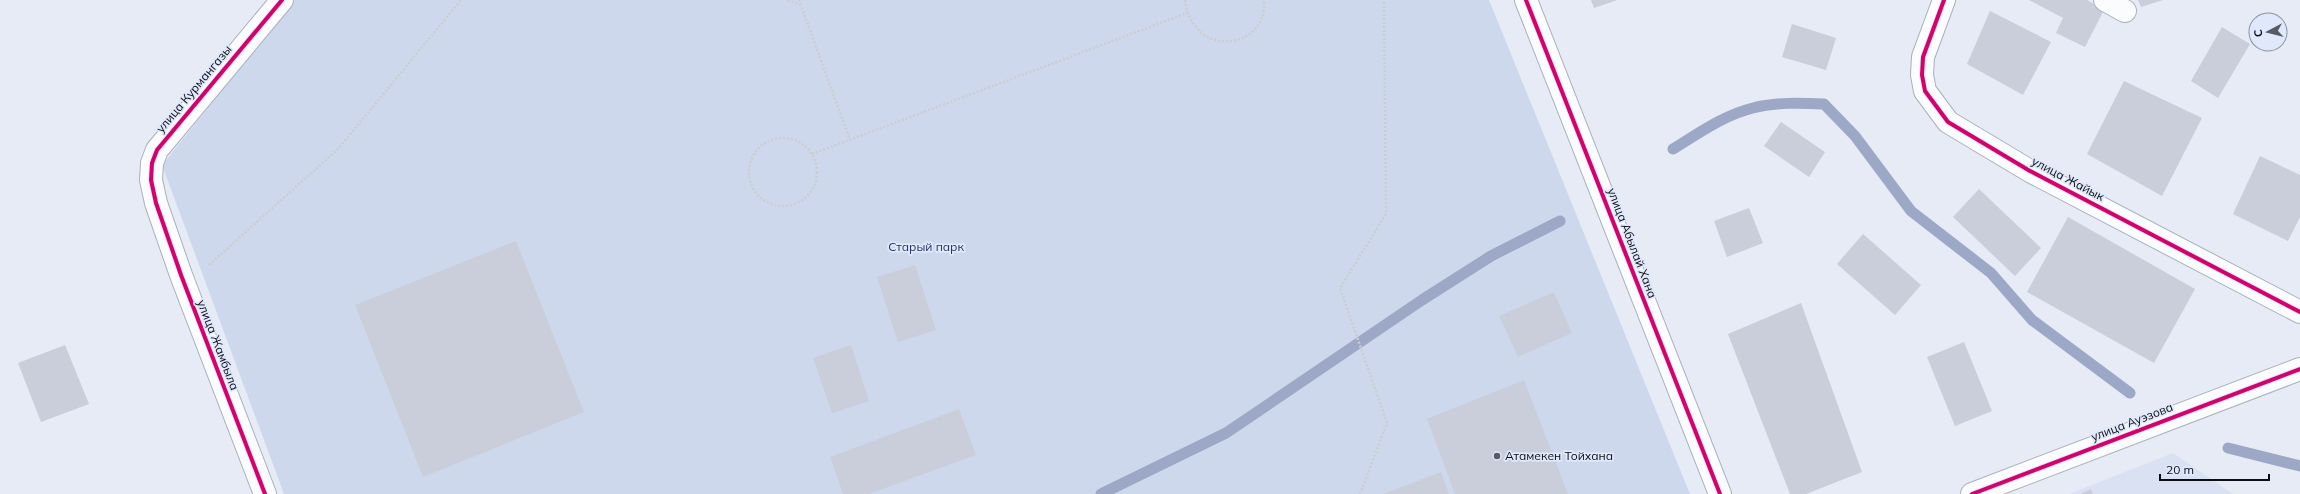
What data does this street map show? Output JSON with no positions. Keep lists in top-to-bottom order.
{
  "streets": {
    "street": [
      "улица Курмангазы",
      "улица Жайык",
      "улица Абылай Хана",
      "улица Жамбыла",
      "улица Ауэзова"
    ]
  },
  "crossings": [
    ["улица Курмангазы", "улица Жамбыла"]
  ],
  "parks": ["Старый парк"],
  "places": ["Атамекен Тойхана"],
  "scale_bar": "20 m",
  "north": "left"
}
